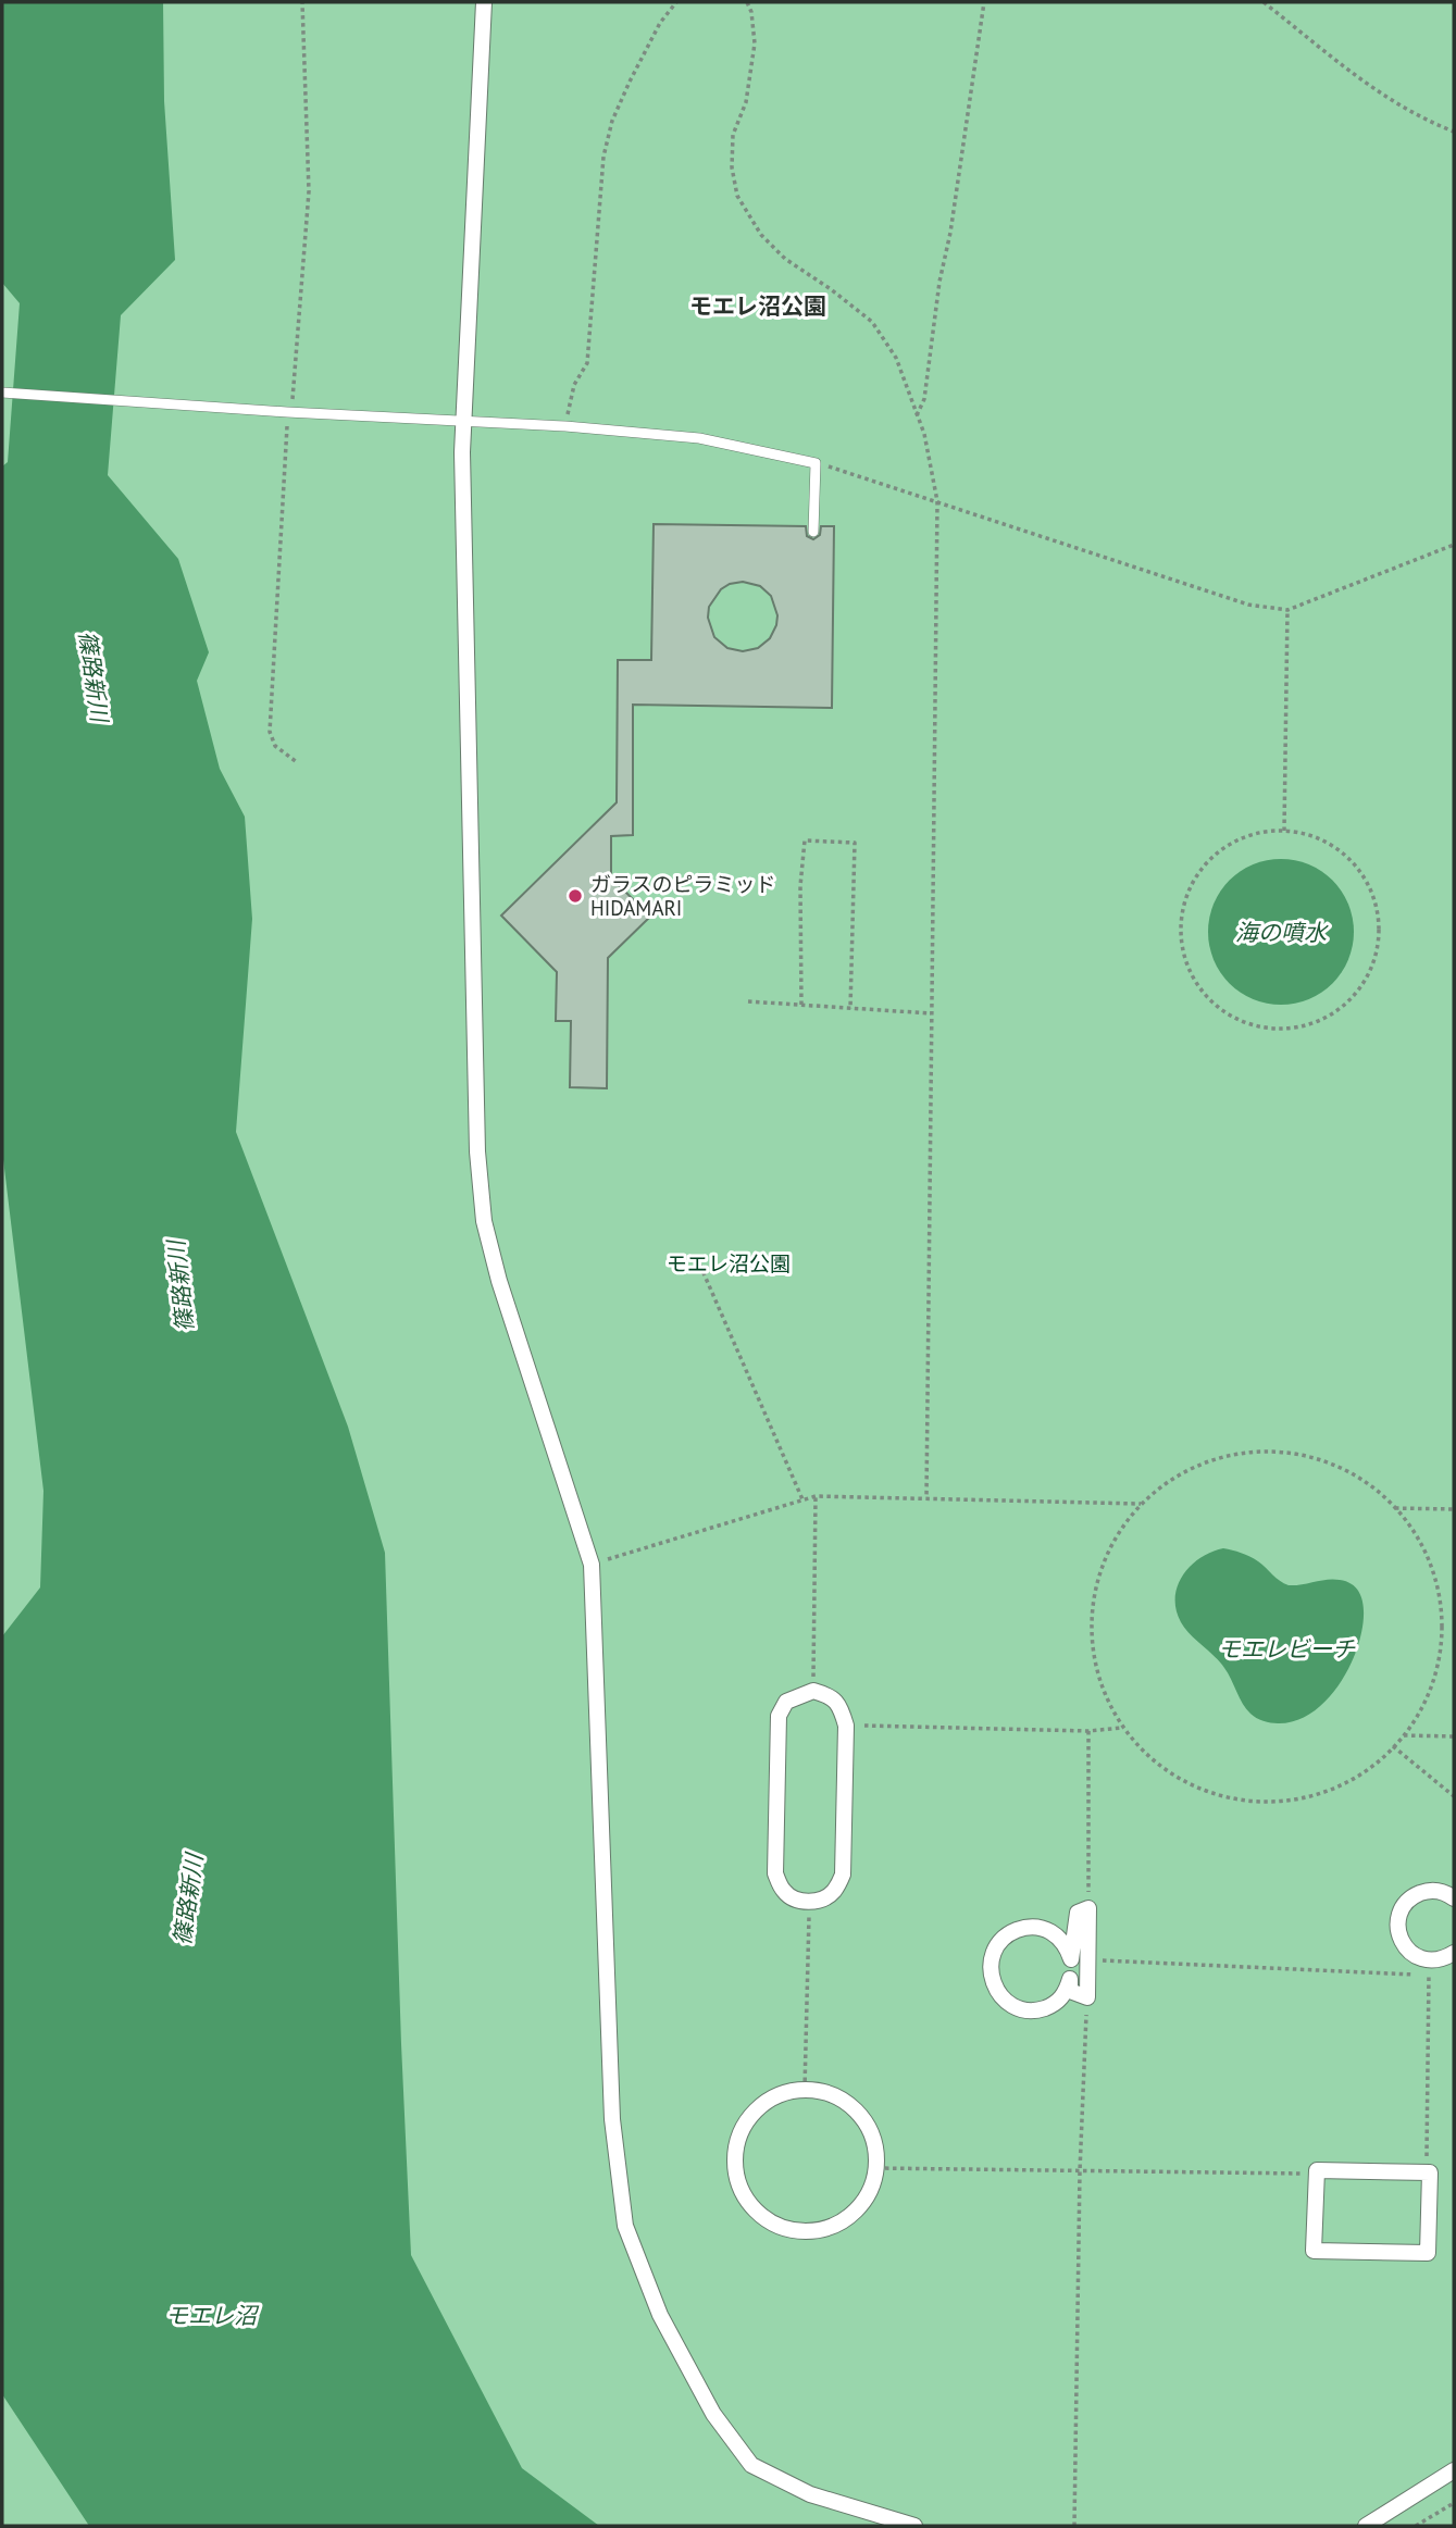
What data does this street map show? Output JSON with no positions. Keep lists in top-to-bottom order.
{
  "districts": ["モエレ沼公園"],
  "water": [
    "篠路新川",
    "海の噴水",
    "モエレビーチ",
    "モエレ沼"
  ],
  "parks": ["モエレ沼公園"],
  "places": ["ガラスのピラミッド HIDAMARI"]
}
